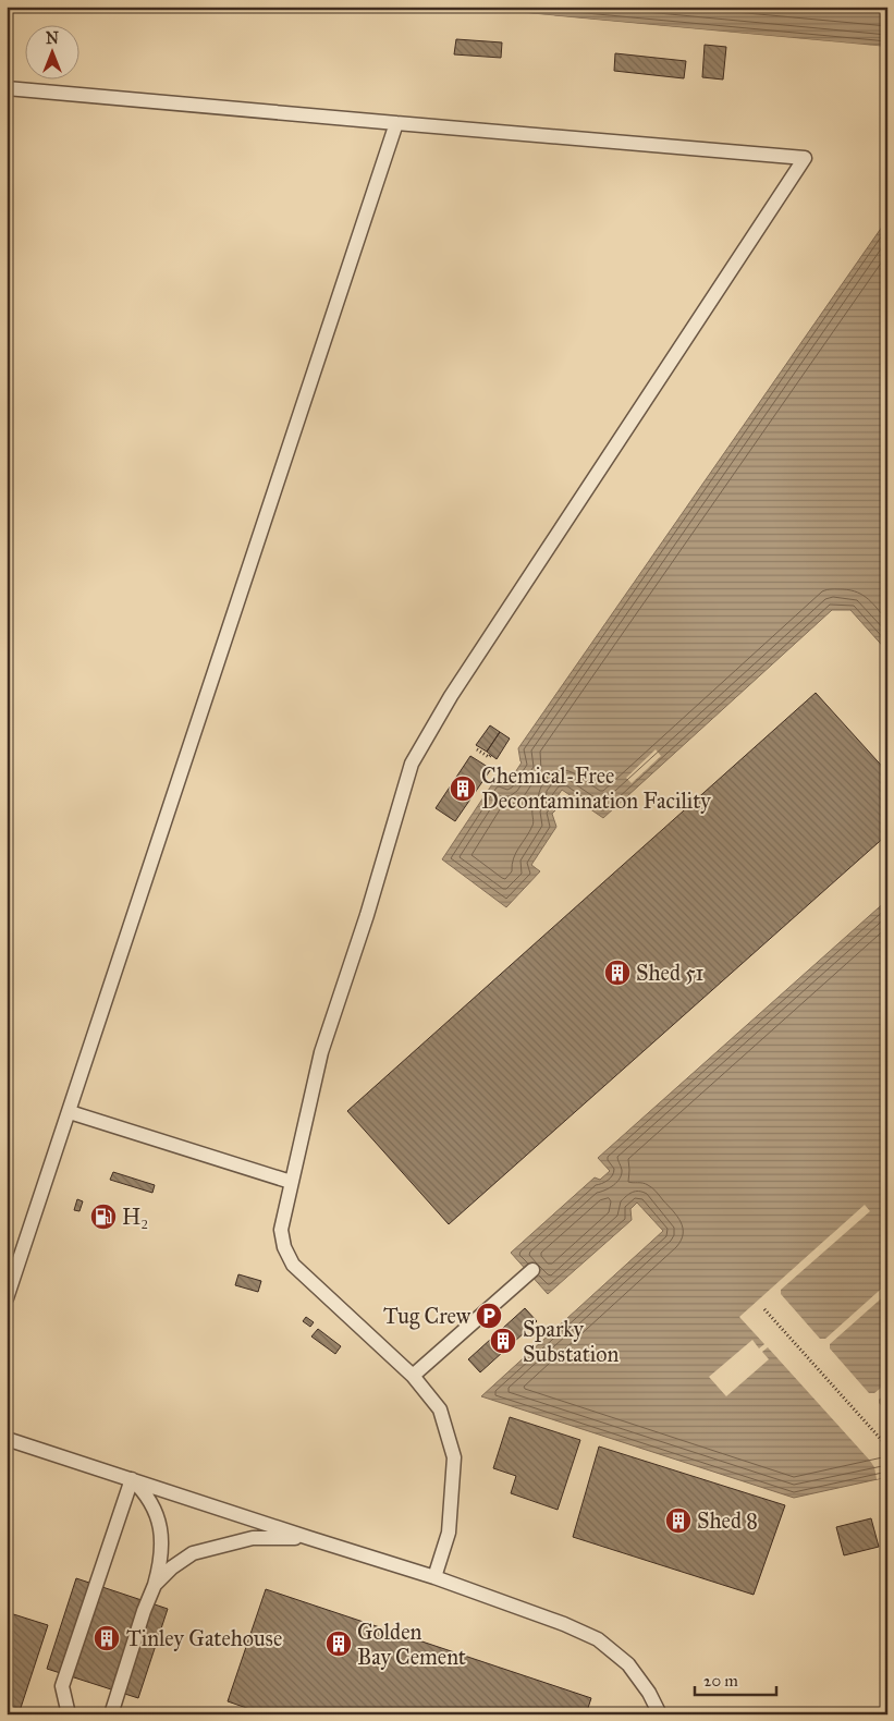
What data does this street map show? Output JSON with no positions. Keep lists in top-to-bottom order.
{
  "places": {
    "building": [
      "Chemical-Free Decontamination Facility",
      "Shed 51",
      "Sparky Substation",
      "Shed 8",
      "Tinley Gatehouse",
      "Golden Bay Cement"
    ],
    "fuel station": ["H₂"],
    "parking": ["Tug Crew"]
  },
  "scale_bar": "20 m",
  "north": "top"
}
